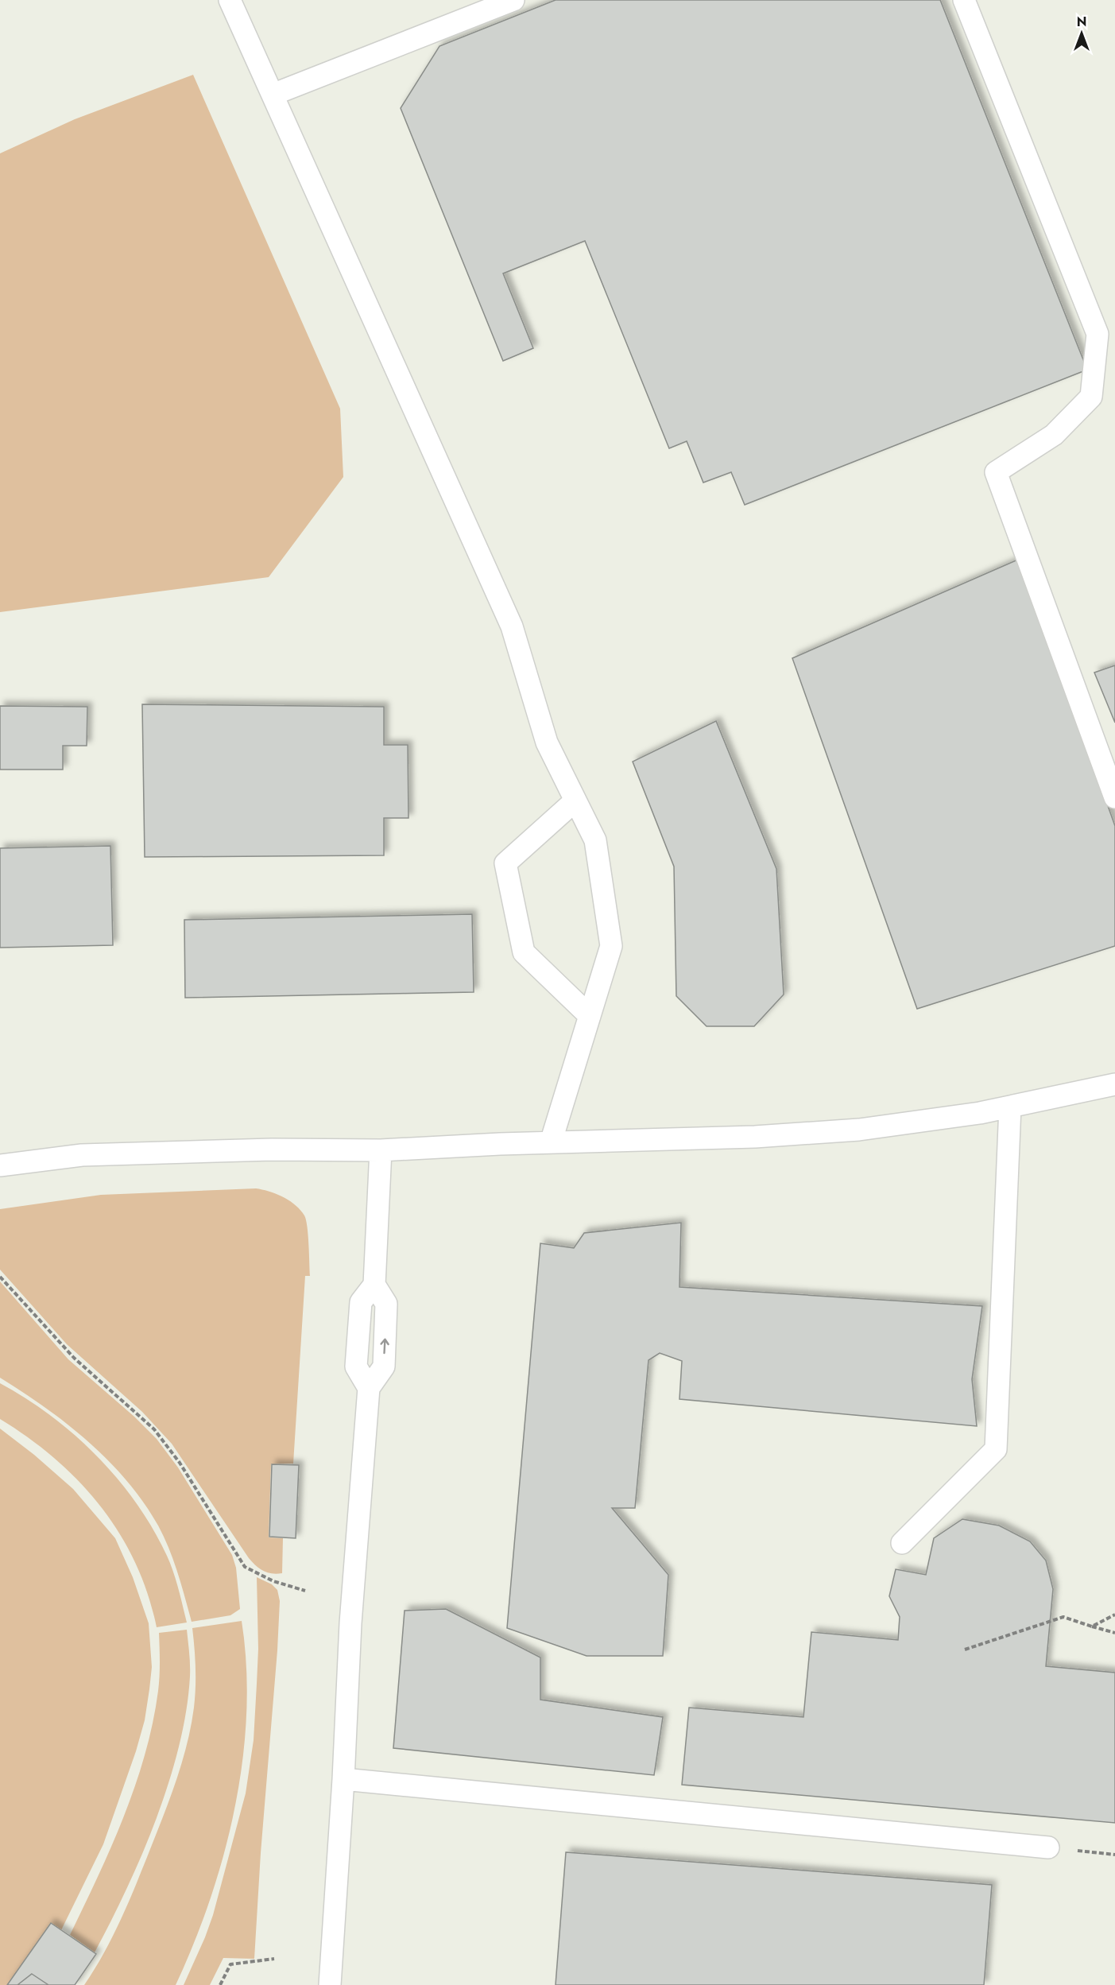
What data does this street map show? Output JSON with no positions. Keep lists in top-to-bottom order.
{
  "north": "top"
}
